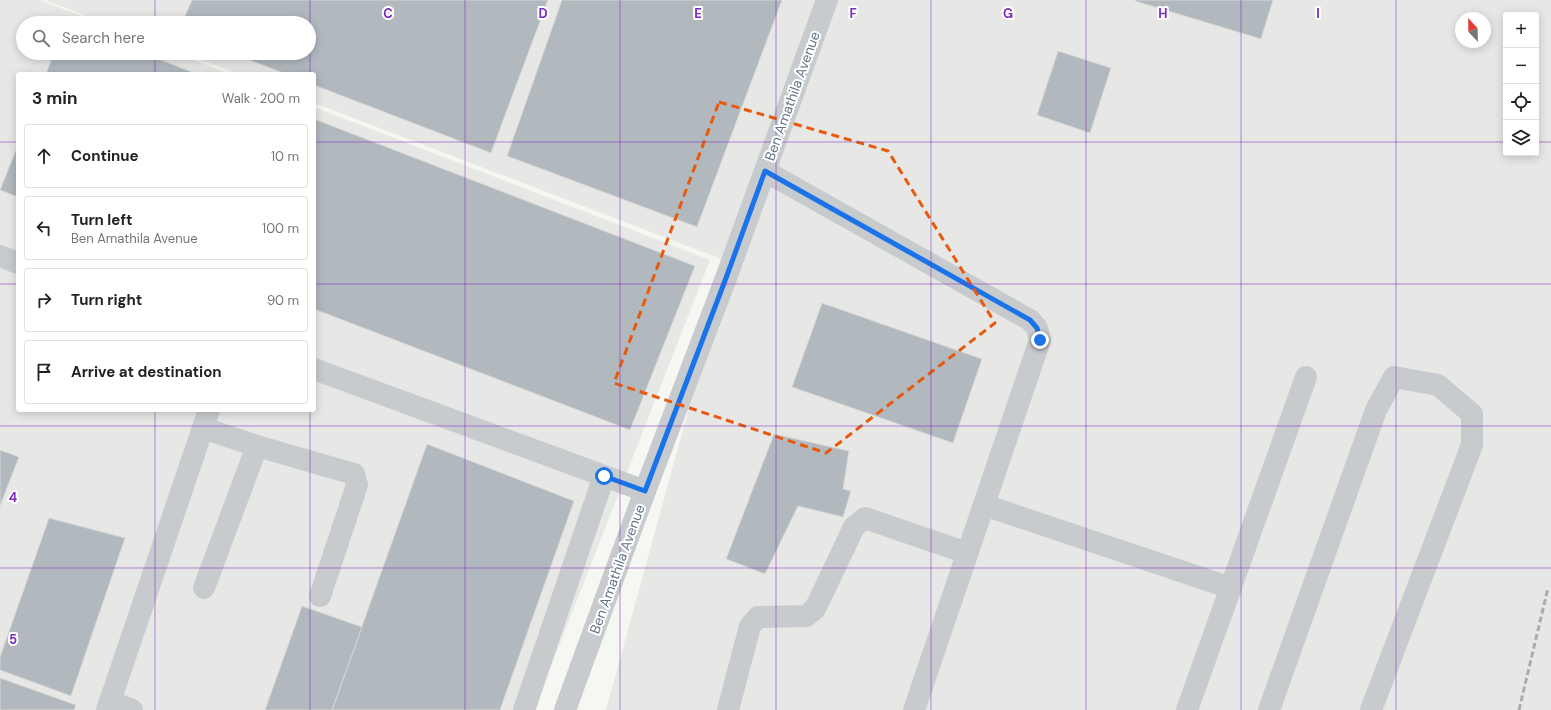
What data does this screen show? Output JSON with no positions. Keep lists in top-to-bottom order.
{
  "streets": {
    "street": ["Ben Amathila Avenue"]
  },
  "north": "top",
  "page": {
    "map_buttons": ["+", "−"],
    "search": "Search here",
    "heading": ["3 min", "Walk · 200 m"],
    "list": [
      ["Continue", "10 m"],
      ["Turn left", "Ben Amathila Avenue", "100 m"],
      ["Turn right", "90 m"],
      "Arrive at destination"
    ]
  },
  "grid": {
    "columns": [
      "C",
      "D",
      "E",
      "F",
      "G",
      "H",
      "I"
    ],
    "rows": ["4", "5"]
  }
}
